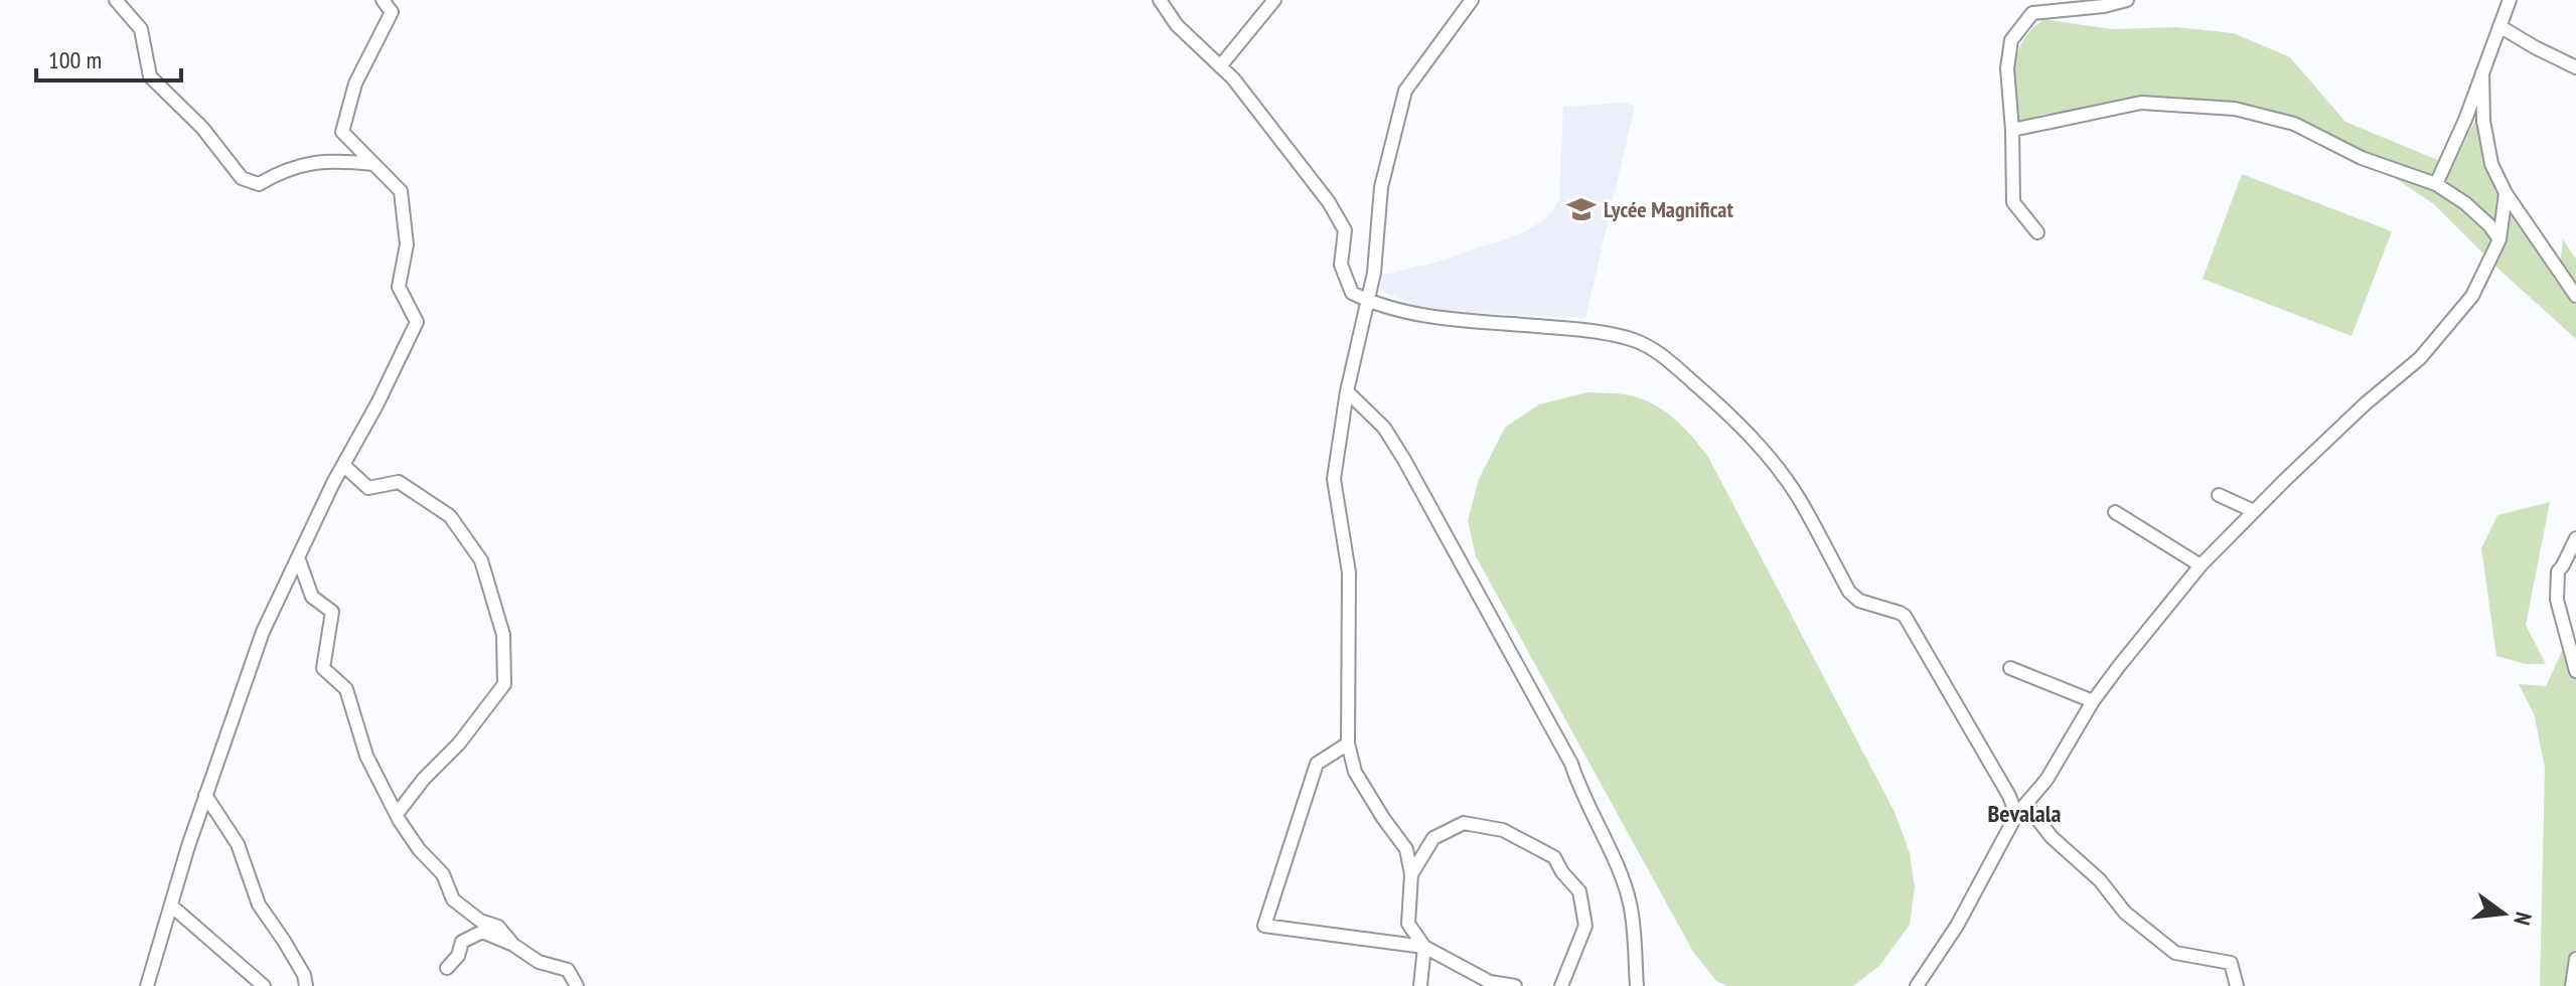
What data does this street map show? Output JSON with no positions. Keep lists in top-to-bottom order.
{
  "districts": ["Bevalala"],
  "places": {
    "school or university": ["Lycée Magnificat"]
  },
  "scale_bar": "100 m",
  "north": "right"
}
